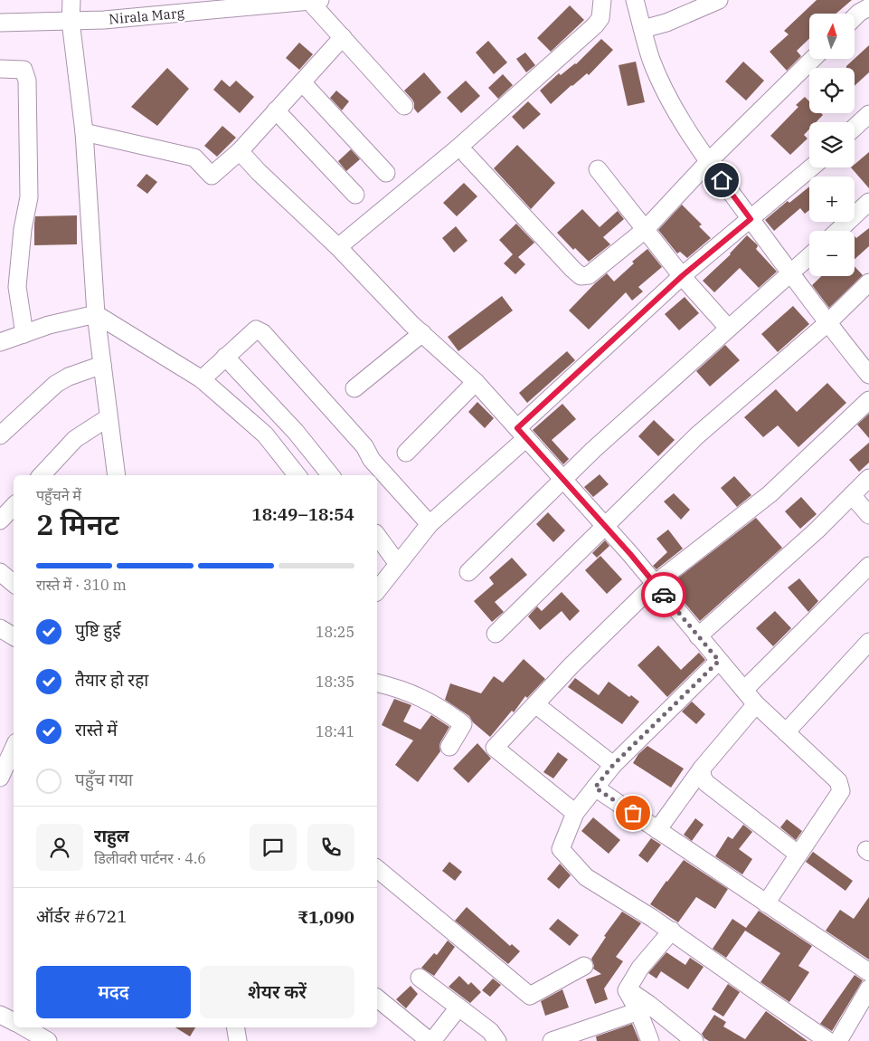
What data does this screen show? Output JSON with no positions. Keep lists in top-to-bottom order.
{
  "streets": {
    "street": ["Nirala Marg"]
  },
  "north": "top",
  "page": {
    "map_buttons": ["+", "−"],
    "heading": ["2 मिनट", "पहुँचने में", "18:49–18:54"],
    "panel": [
      "राहुल",
      "डिलीवरी पार्टनर · 4.6",
      "ऑर्डर #6721",
      "₹1,090"
    ],
    "bar": "रास्ते में · 310 m",
    "list": [
      ["पुष्टि हुई", "18:25"],
      ["तैयार हो रहा", "18:35"],
      ["रास्ते में", "18:41"],
      "पहुँच गया"
    ],
    "buttons": ["मदद", "शेयर करें"]
  }
}
